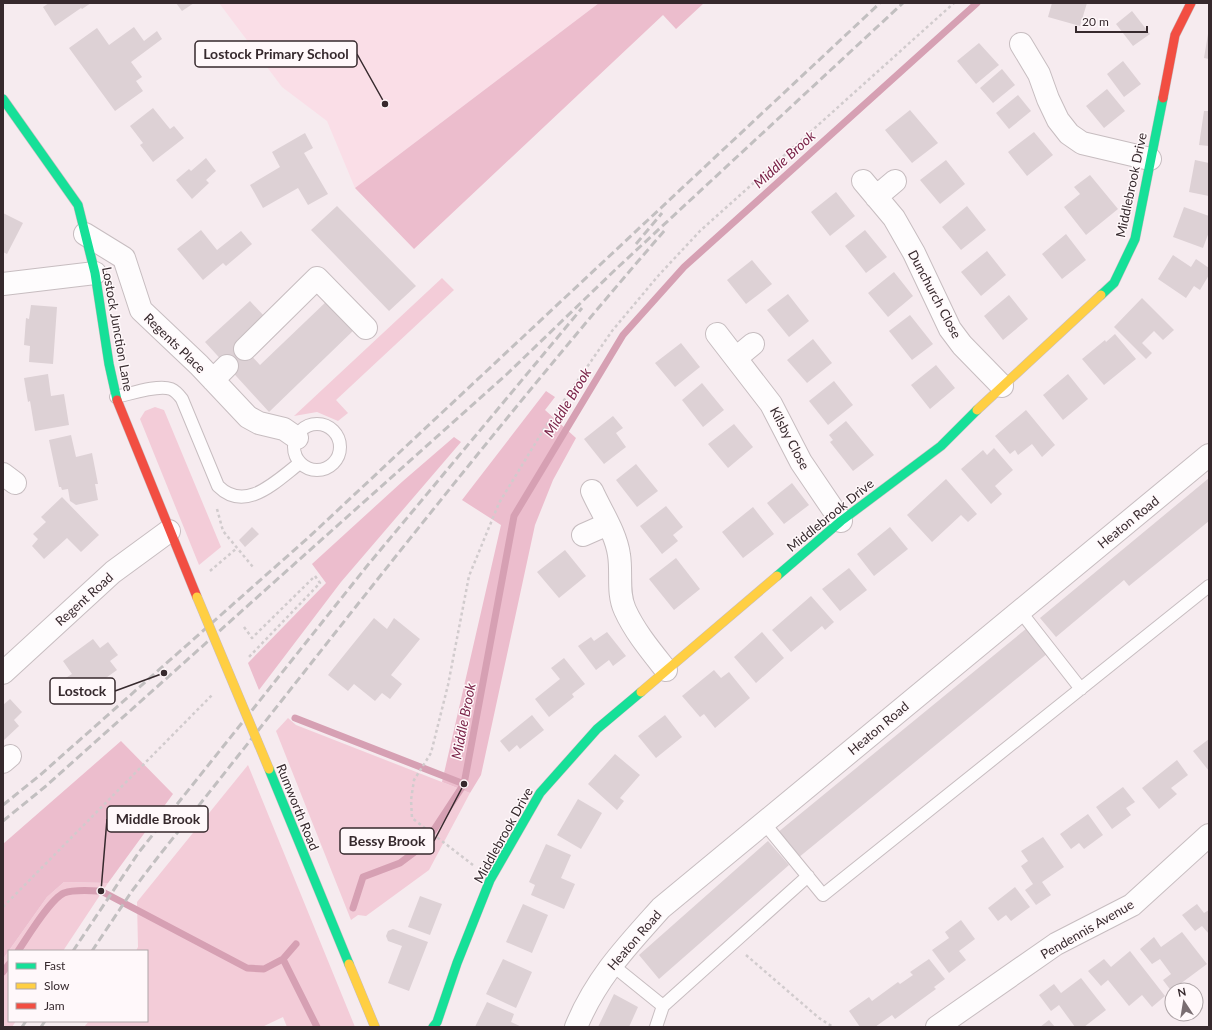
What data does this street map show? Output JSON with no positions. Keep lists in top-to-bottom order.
{
  "streets": {
    "street": [
      "Middlebrook Drive",
      "Dunchurch Close",
      "Lostock Junction Lane",
      "Regents Place",
      "Kilsby Close",
      "Heaton Road",
      "Regent Road",
      "Rumworth Road",
      "Pendennis Avenue"
    ]
  },
  "crossings": [
    ["Middlebrook Drive", "Dunchurch Close"],
    ["Middlebrook Drive", "Kilsby Close"],
    ["Lostock Junction Lane", "Regents Place"],
    ["Lostock Junction Lane", "Regent Road"],
    ["Lostock Junction Lane", "Rumworth Road"]
  ],
  "water": ["Middle Brook"],
  "places": [
    "Lostock Primary School",
    "Lostock",
    "Bessy Brook",
    "Middle Brook"
  ],
  "legend": ["Fast", "Slow", "Jam"],
  "scale_bar": "20 m",
  "north": "top"
}
